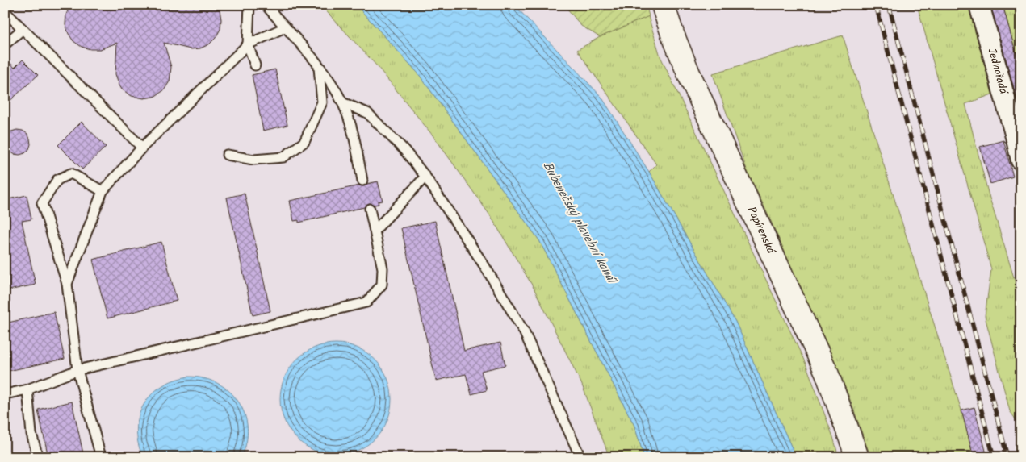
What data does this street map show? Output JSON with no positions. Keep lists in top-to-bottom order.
{
  "streets": {
    "street": ["Jednořadá", "Papírenská"]
  },
  "water": ["Bubenečský plavební kanál"]
}
